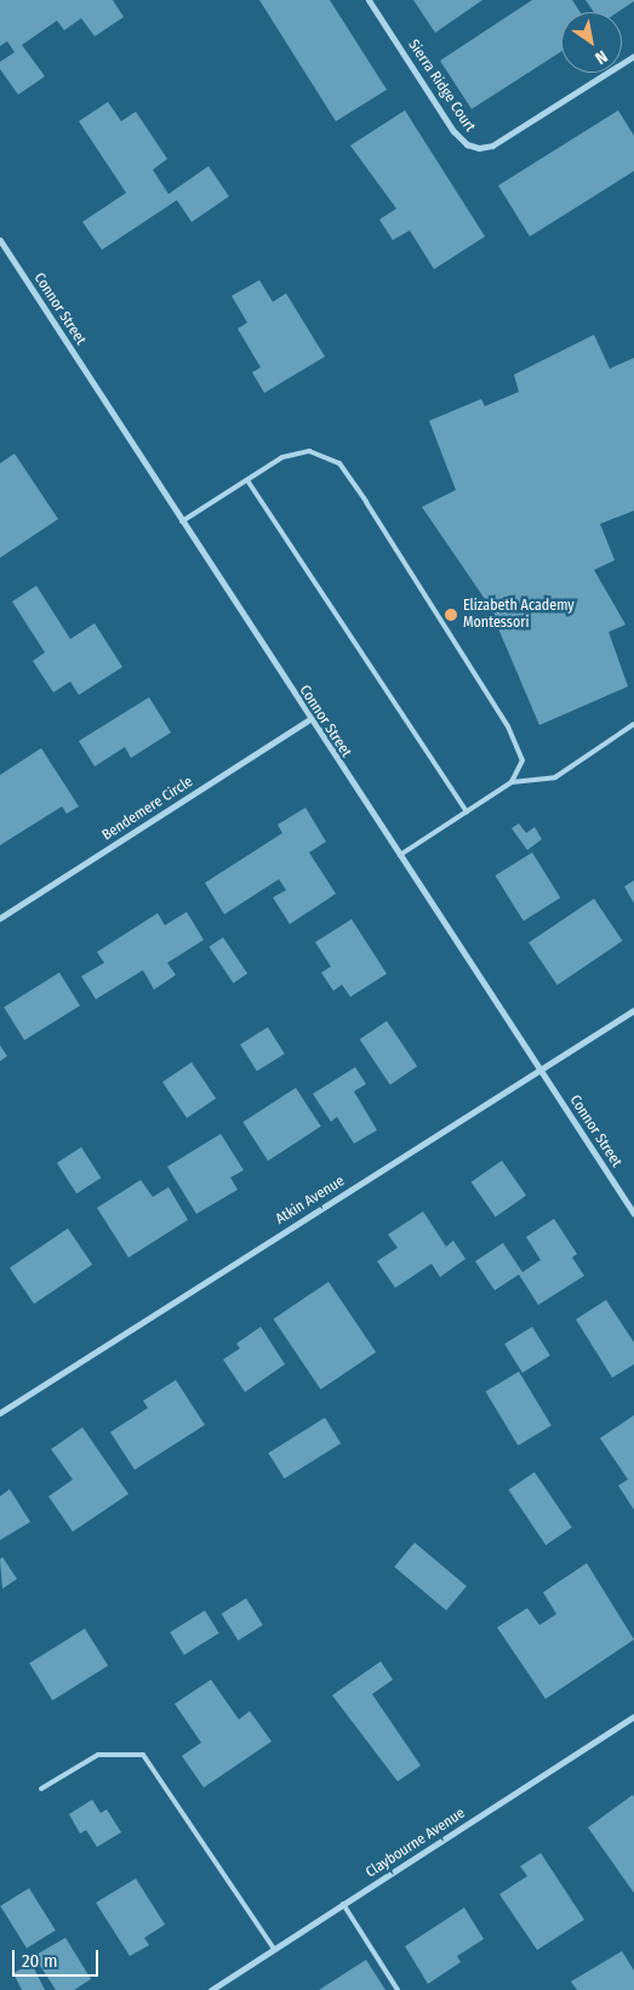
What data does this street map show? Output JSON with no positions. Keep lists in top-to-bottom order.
{
  "streets": {
    "street": [
      "Sierra Ridge Court",
      "Connor Street",
      "Bendemere Circle",
      "Atkin Avenue",
      "Claybourne Avenue"
    ]
  },
  "crossings": [
    ["Connor Street", "Bendemere Circle"],
    ["Connor Street", "Atkin Avenue"]
  ],
  "places": ["Elizabeth Academy Montessori"],
  "scale_bar": "20 m",
  "north": "bottom right"
}
